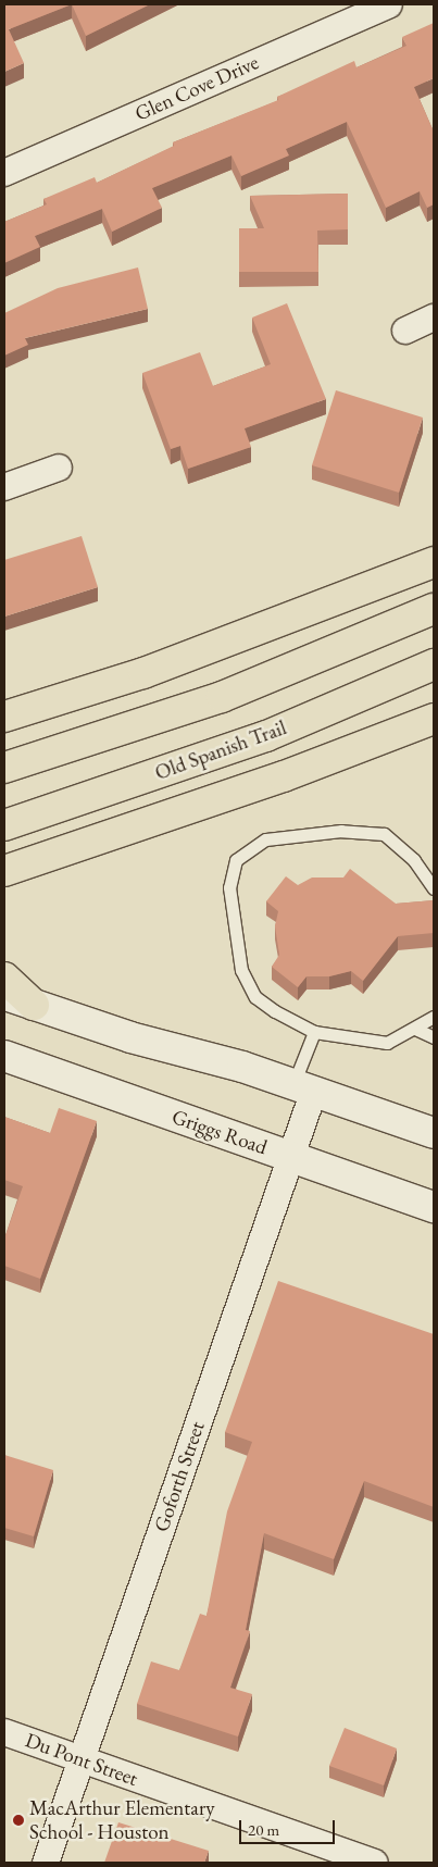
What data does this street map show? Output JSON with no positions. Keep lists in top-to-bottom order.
{
  "streets": {
    "main road": ["Old Spanish Trail", "Griggs Road"],
    "street": ["Glen Cove Drive", "Goforth Street", "Du Pont Street"]
  },
  "crossings": [
    ["Griggs Road", "Goforth Street"],
    ["Goforth Street", "Du Pont Street"]
  ],
  "places": ["MacArthur Elementary School - Houston"],
  "scale_bar": "20 m"
}
